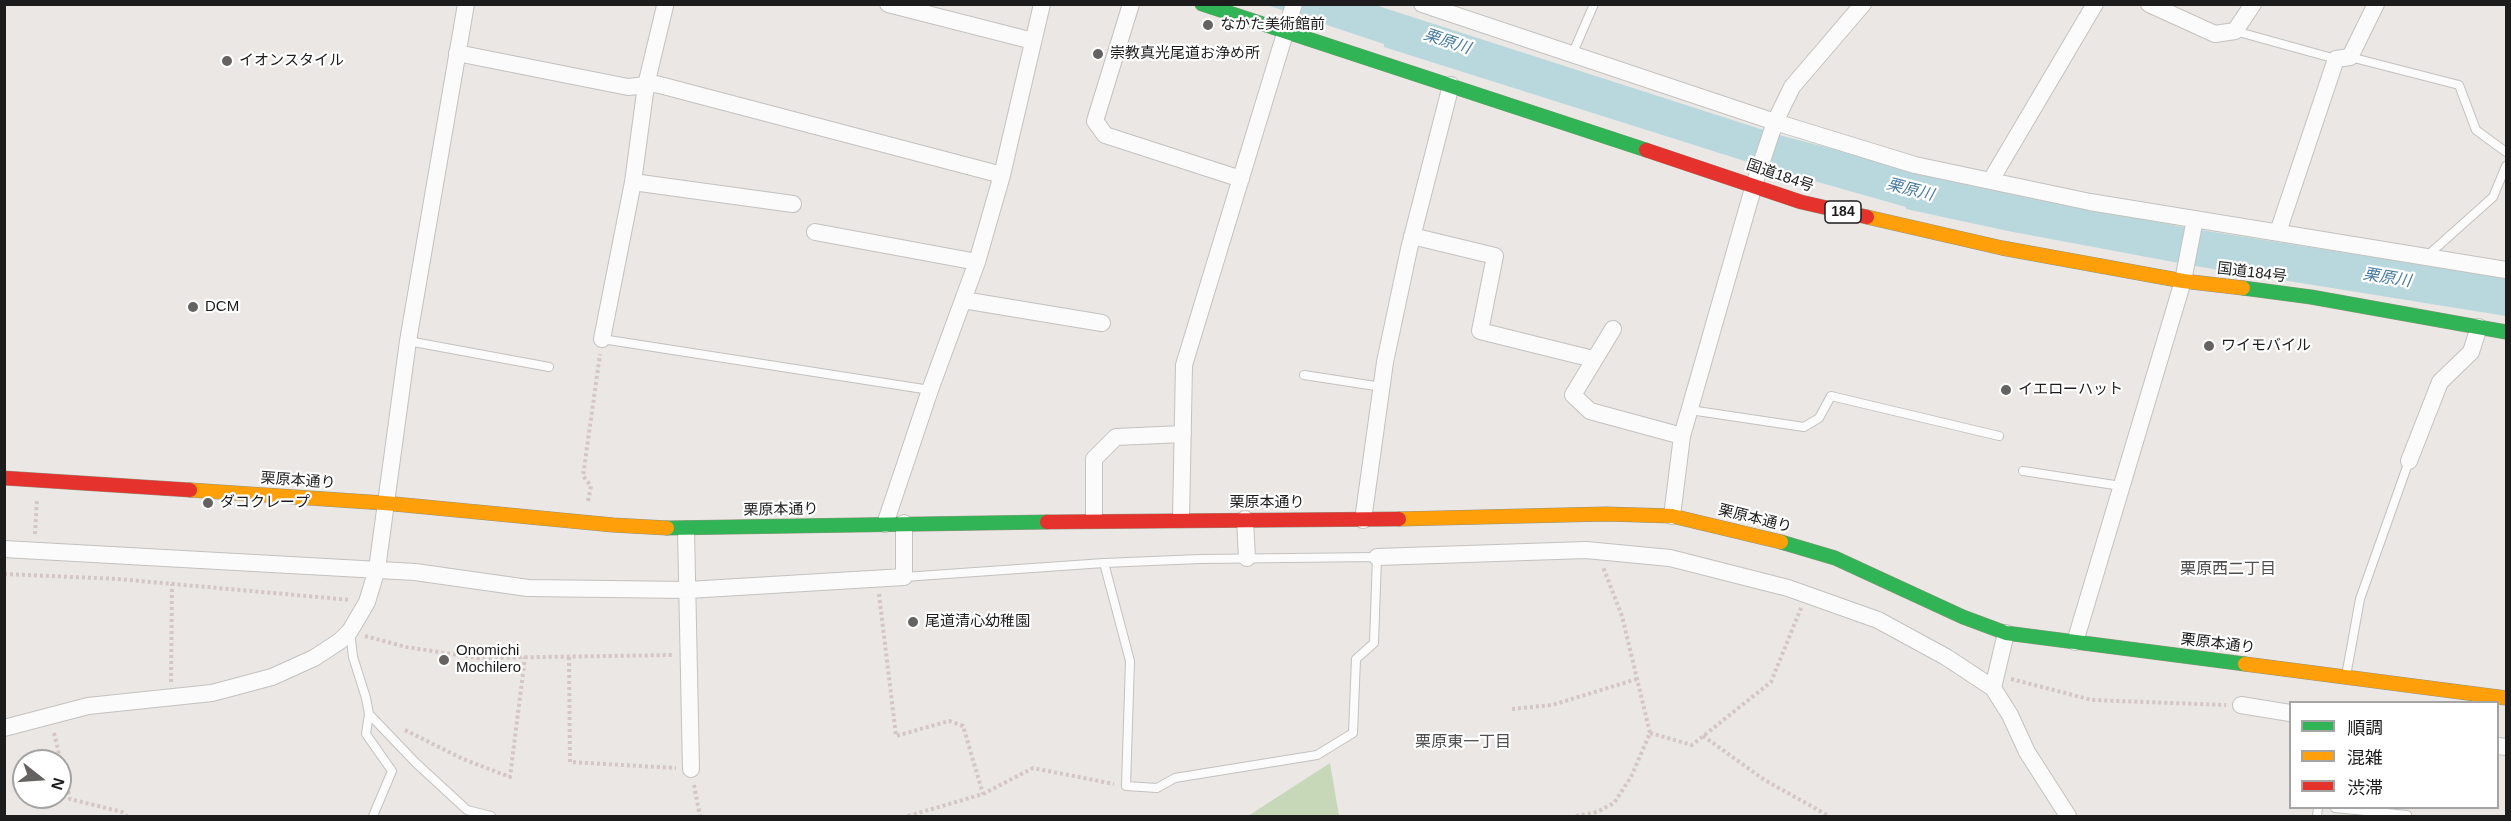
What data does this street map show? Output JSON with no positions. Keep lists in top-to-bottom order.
{
  "streets": {
    "main road": ["国道184号", "184", "栗原本通り"]
  },
  "districts": ["栗原西二丁目", "栗原東一丁目"],
  "water": ["栗原川"],
  "places": [
    "なかた美術館前",
    "崇教真光尾道お浄め所",
    "イオンスタイル",
    "DCM",
    "ワイモバイル",
    "イエローハット",
    "ダコクレープ",
    "尾道清心幼稚園",
    "Onomichi Mochilero"
  ],
  "legend": ["順調", "混雑", "渋滞"],
  "north": "right"
}
